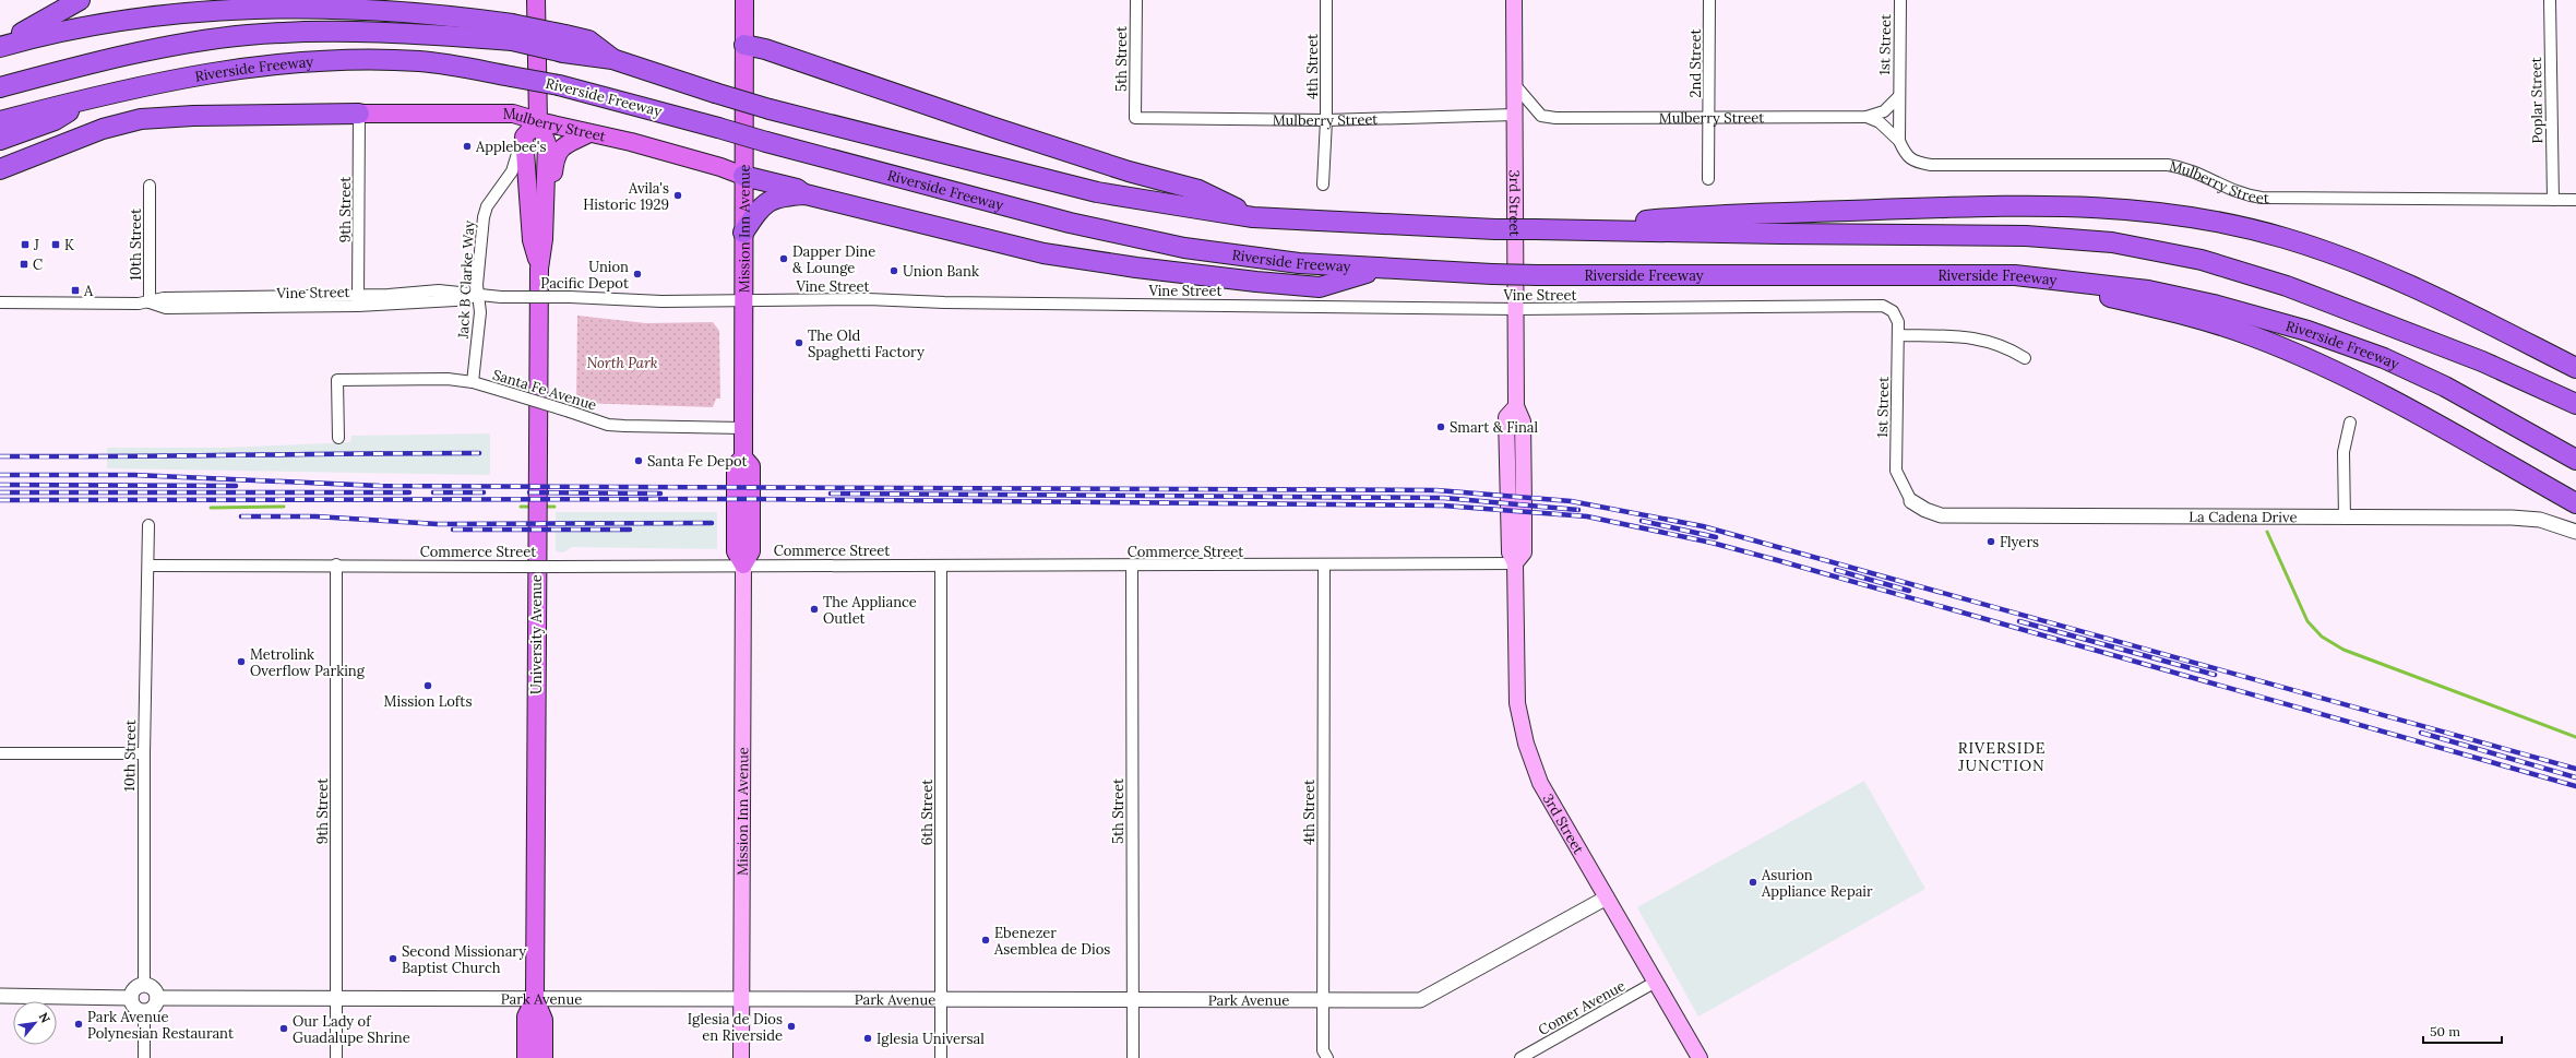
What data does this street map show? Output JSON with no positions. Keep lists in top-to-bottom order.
{
  "streets": {
    "highway": ["Riverside Freeway"],
    "main road": [
      "Mulberry Street",
      "3rd Street",
      "Mission Inn Avenue",
      "University Avenue"
    ],
    "street": [
      "1st Street",
      "5th Street",
      "2nd Street",
      "4th Street",
      "Poplar Street",
      "9th Street",
      "10th Street",
      "Jack B Clarke Way",
      "Vine Street",
      "Santa Fe Avenue",
      "La Cadena Drive",
      "Commerce Street",
      "6th Street",
      "Park Avenue",
      "Comer Avenue"
    ]
  },
  "crossings": [
    ["1st Street", "Mulberry Street"],
    ["1st Street", "Vine Street"],
    ["1st Street", "La Cadena Drive"],
    ["5th Street", "Mulberry Street"],
    ["5th Street", "Commerce Street"],
    ["5th Street", "Park Avenue"],
    ["2nd Street", "Mulberry Street"],
    ["4th Street", "Mulberry Street"],
    ["4th Street", "Commerce Street"],
    ["4th Street", "Park Avenue"],
    ["Poplar Street", "Mulberry Street"],
    ["Mulberry Street", "3rd Street"],
    ["Mulberry Street", "9th Street"],
    ["Mulberry Street", "Mission Inn Avenue"],
    ["Mulberry Street", "University Avenue"],
    ["3rd Street", "Vine Street"],
    ["3rd Street", "Commerce Street"],
    ["3rd Street", "Park Avenue"],
    ["3rd Street", "Comer Avenue"],
    ["9th Street", "Vine Street"],
    ["9th Street", "Commerce Street"],
    ["9th Street", "Park Avenue"],
    ["Mission Inn Avenue", "Vine Street"],
    ["Mission Inn Avenue", "Santa Fe Avenue"],
    ["Mission Inn Avenue", "Commerce Street"],
    ["Mission Inn Avenue", "Park Avenue"],
    ["10th Street", "Vine Street"],
    ["10th Street", "Commerce Street"],
    ["10th Street", "Park Avenue"],
    ["Jack B Clarke Way", "Vine Street"],
    ["Jack B Clarke Way", "Santa Fe Avenue"],
    ["Jack B Clarke Way", "University Avenue"],
    ["Commerce Street", "6th Street"],
    ["University Avenue", "Park Avenue"],
    ["6th Street", "Park Avenue"]
  ],
  "districts": ["RIVERSIDE JUNCTION"],
  "parks": ["North Park"],
  "places": {
    "other": [
      "Applebee's",
      "Avila's Historic 1929",
      "Dapper Dine & Lounge",
      "Union Bank",
      "Union Pacific Depot",
      "The Old Spaghetti Factory",
      "Smart & Final",
      "Santa Fe Depot",
      "Flyers",
      "The Appliance Outlet",
      "Metrolink Overflow Parking",
      "Mission Lofts",
      "Asurion Appliance Repair",
      "Ebenezer Asemblea de Dios",
      "Second Missionary Baptist Church",
      "Park Avenue Polynesian Restaurant",
      "Iglesia de Dios en Riverside",
      "Our Lady of Guadalupe Shrine",
      "Iglesia Universal"
    ],
    "transit": [
      "J",
      "K",
      "C",
      "A"
    ]
  },
  "scale_bar": "50 m",
  "north": "top right"
}
